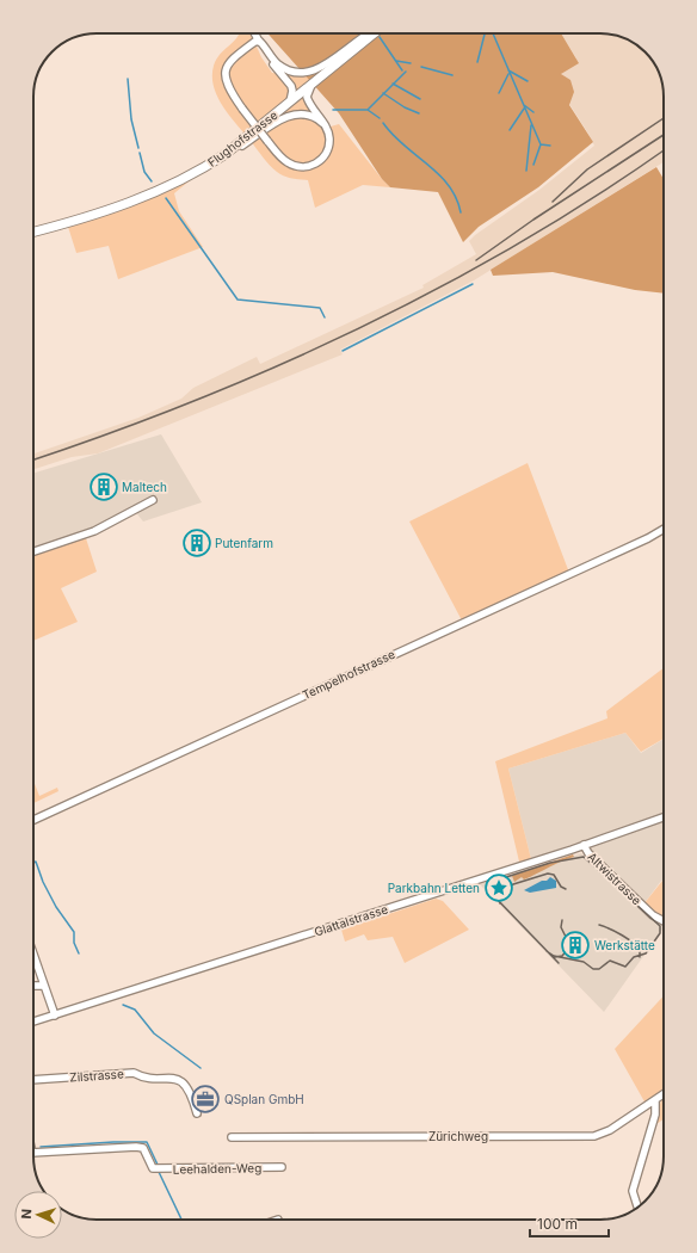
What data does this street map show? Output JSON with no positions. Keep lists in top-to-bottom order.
{
  "streets": {
    "main road": ["Flughofstrasse"],
    "street": [
      "Tempelhofstrasse",
      "Altwistrasse",
      "Glattalstrasse",
      "Zilstrasse",
      "Zürichweg",
      "Leehalden-Weg"
    ]
  },
  "crossings": [
    ["Altwistrasse", "Glattalstrasse"]
  ],
  "places": {
    "building": ["Maltech", "Putenfarm", "Werkstätte"],
    "place": ["Parkbahn Letten"],
    "office": ["QSplan GmbH"]
  },
  "scale_bar": "100 m",
  "north": "left"
}
